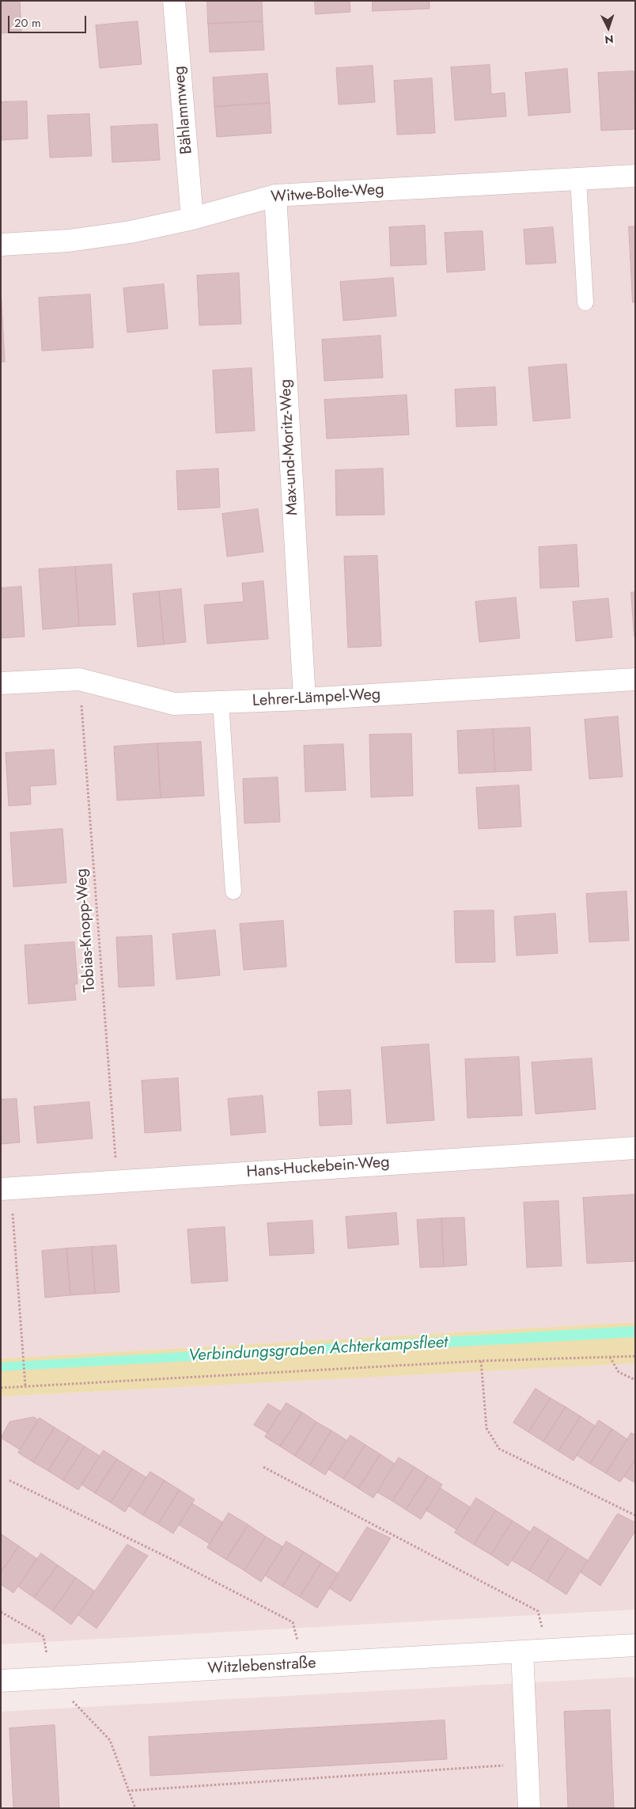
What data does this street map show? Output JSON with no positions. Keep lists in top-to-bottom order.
{
  "streets": {
    "street": [
      "Bählammweg",
      "Witwe-Bolte-Weg",
      "Max-und-Moritz-Weg",
      "Lehrer-Lämpel-Weg",
      "Hans-Huckebein-Weg",
      "Witzlebenstraße"
    ],
    "path": ["Tobias-Knopp-Weg"]
  },
  "crossings": [
    ["Bählammweg", "Witwe-Bolte-Weg"],
    ["Witwe-Bolte-Weg", "Max-und-Moritz-Weg"],
    ["Max-und-Moritz-Weg", "Lehrer-Lämpel-Weg"],
    ["Lehrer-Lämpel-Weg", "Tobias-Knopp-Weg"],
    ["Tobias-Knopp-Weg", "Hans-Huckebein-Weg"]
  ],
  "water": ["Verbindungsgraben Achterkampsfleet"],
  "scale_bar": "20 m",
  "north": "bottom"
}
